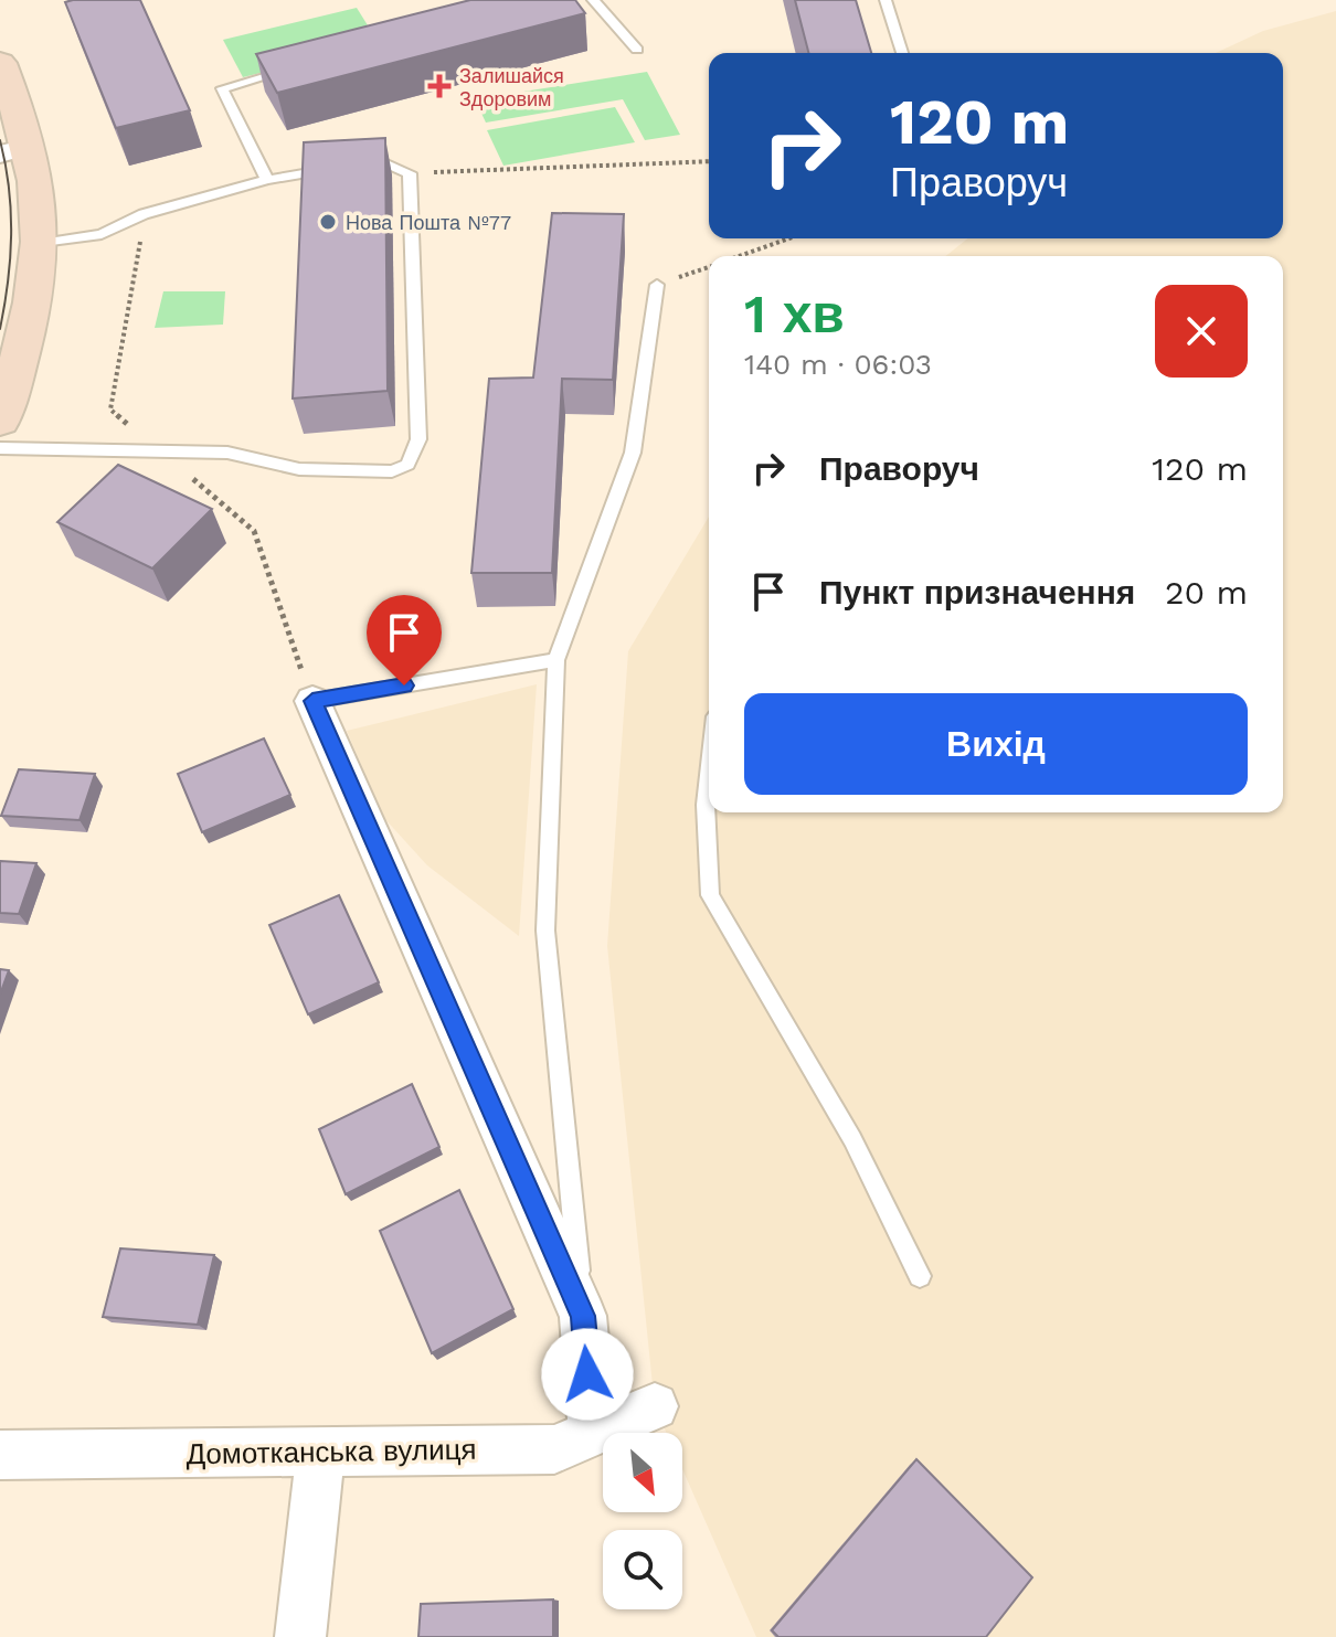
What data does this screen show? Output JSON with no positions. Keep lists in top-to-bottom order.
{
  "streets": {
    "street": ["Домотканська вулиця"]
  },
  "places": {
    "health": ["Залишайся Здоровим"],
    "other": ["Нова Пошта №77"]
  },
  "north": "bottom right",
  "page": {
    "turn": ["120 m", "Праворуч"],
    "heading": ["1 хв", "140 m · 06:03"],
    "list": [
      {
        "name": "Праворуч",
        "value": "120 m"
      },
      {
        "name": "Пункт призначення",
        "value": "20 m"
      }
    ],
    "buttons": "Вихід"
  }
}
